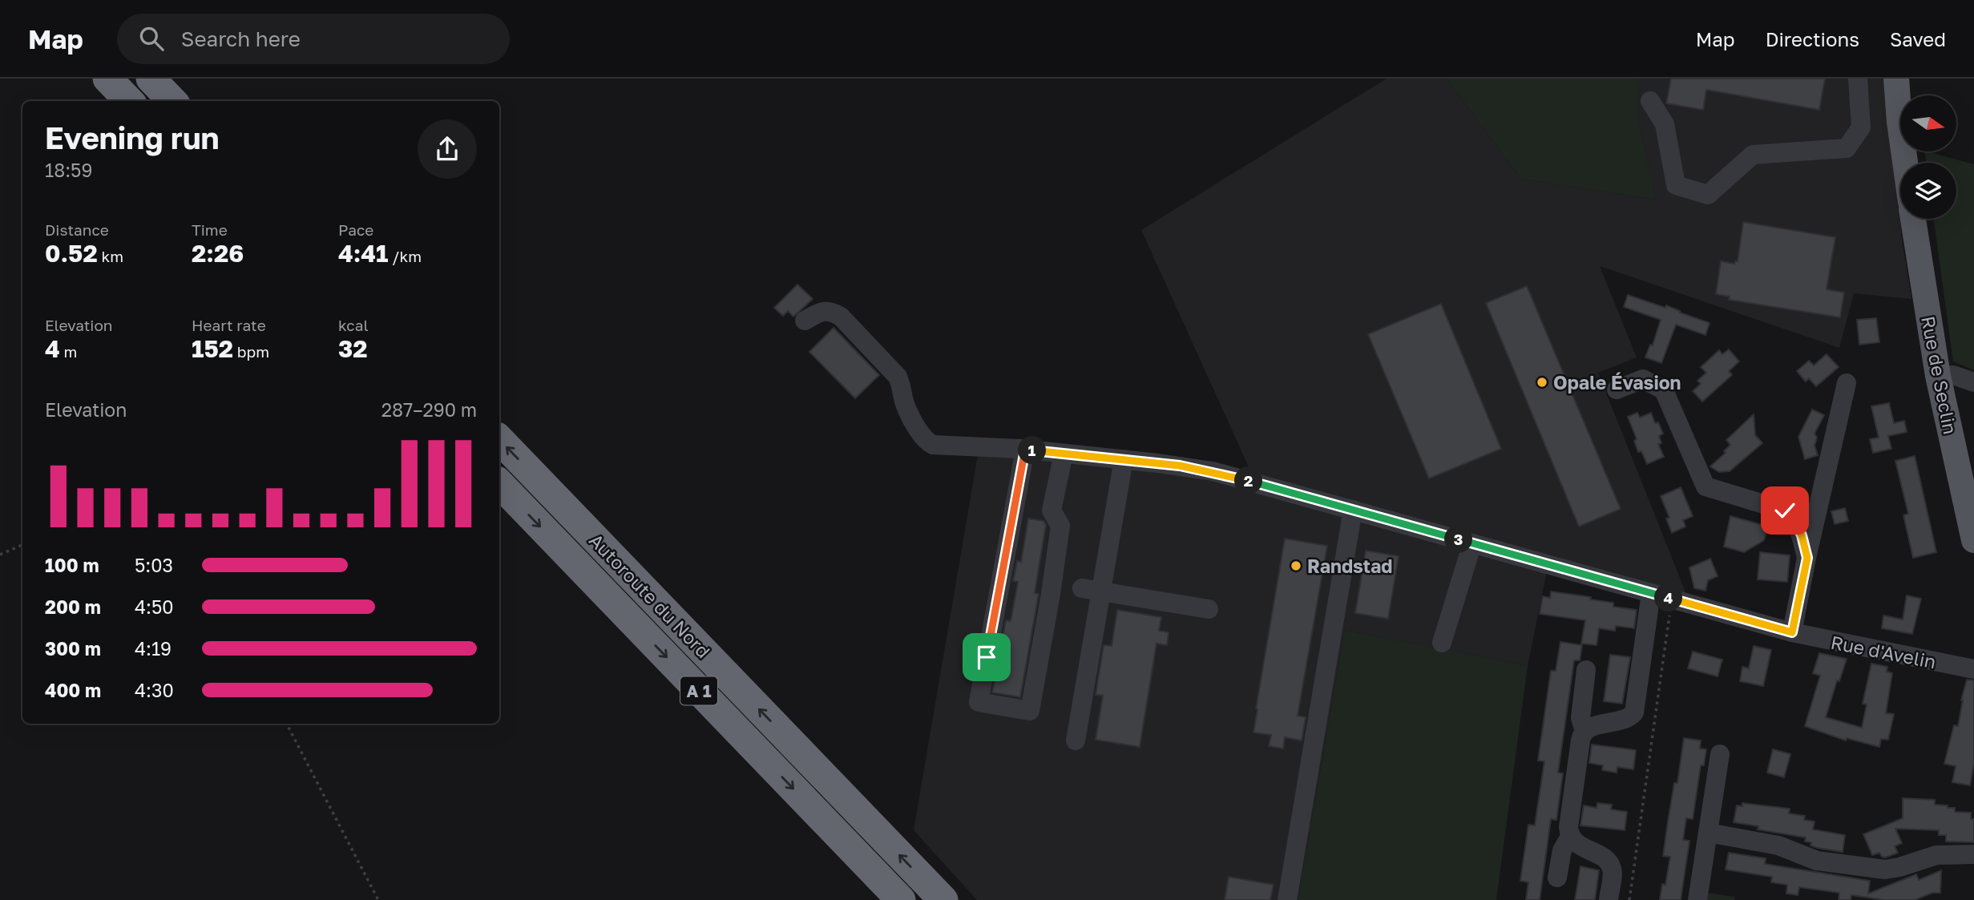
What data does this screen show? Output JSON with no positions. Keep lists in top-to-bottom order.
{
  "streets": {
    "highway": ["Autoroute du Nord", "A 1"],
    "main road": ["Rue de Seclin"],
    "street": ["Rue d'Avelin"]
  },
  "places": ["Opale Évasion", "Randstad"],
  "north": "right",
  "page": {
    "header": "Map",
    "search": "Search here",
    "nav": ["Map", "Directions", "Saved"],
    "heading": ["Evening run", "18:59"],
    "stats": [
      ["Distance", "0.52 km"],
      ["Time", "2:26"],
      ["Pace", "4:41 /km"],
      ["Elevation", "4 m"],
      ["Heart rate", "152 bpm"],
      ["kcal", "32"]
    ],
    "chart": ["Elevation", "287–290 m"],
    "pins": [
      "1",
      "2",
      "3",
      "4"
    ],
    "list": [
      {
        "name": "100 m",
        "note": "5:03"
      },
      {
        "name": "200 m",
        "note": "4:50"
      },
      {
        "name": "300 m",
        "note": "4:19"
      },
      {
        "name": "400 m",
        "note": "4:30"
      }
    ]
  }
}
